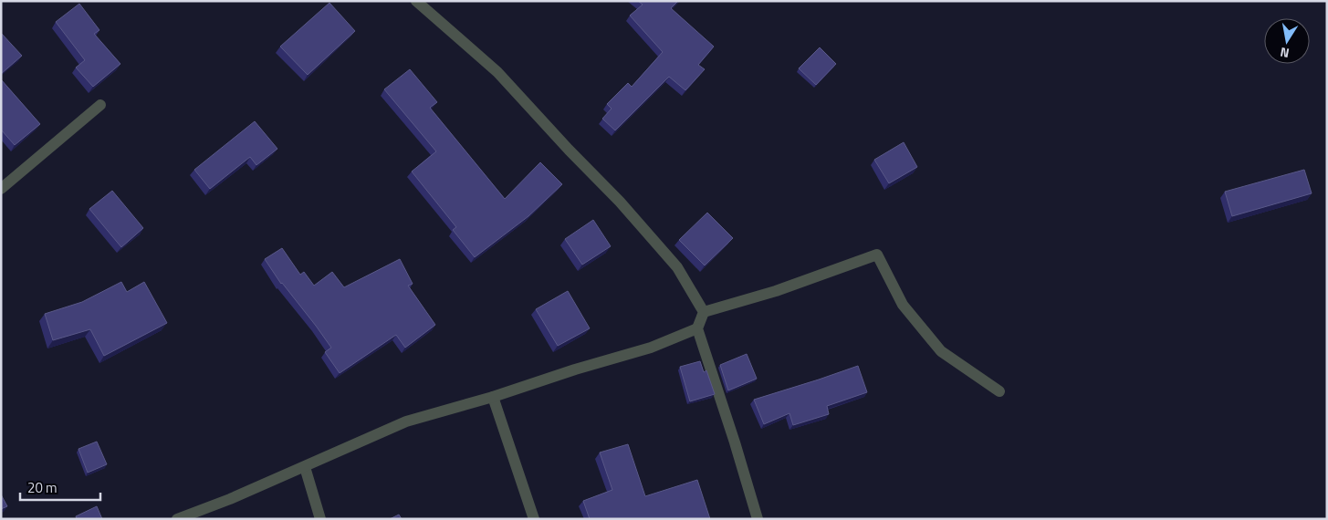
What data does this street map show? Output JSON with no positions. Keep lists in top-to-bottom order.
{
  "scale_bar": "20 m",
  "north": "bottom"
}
